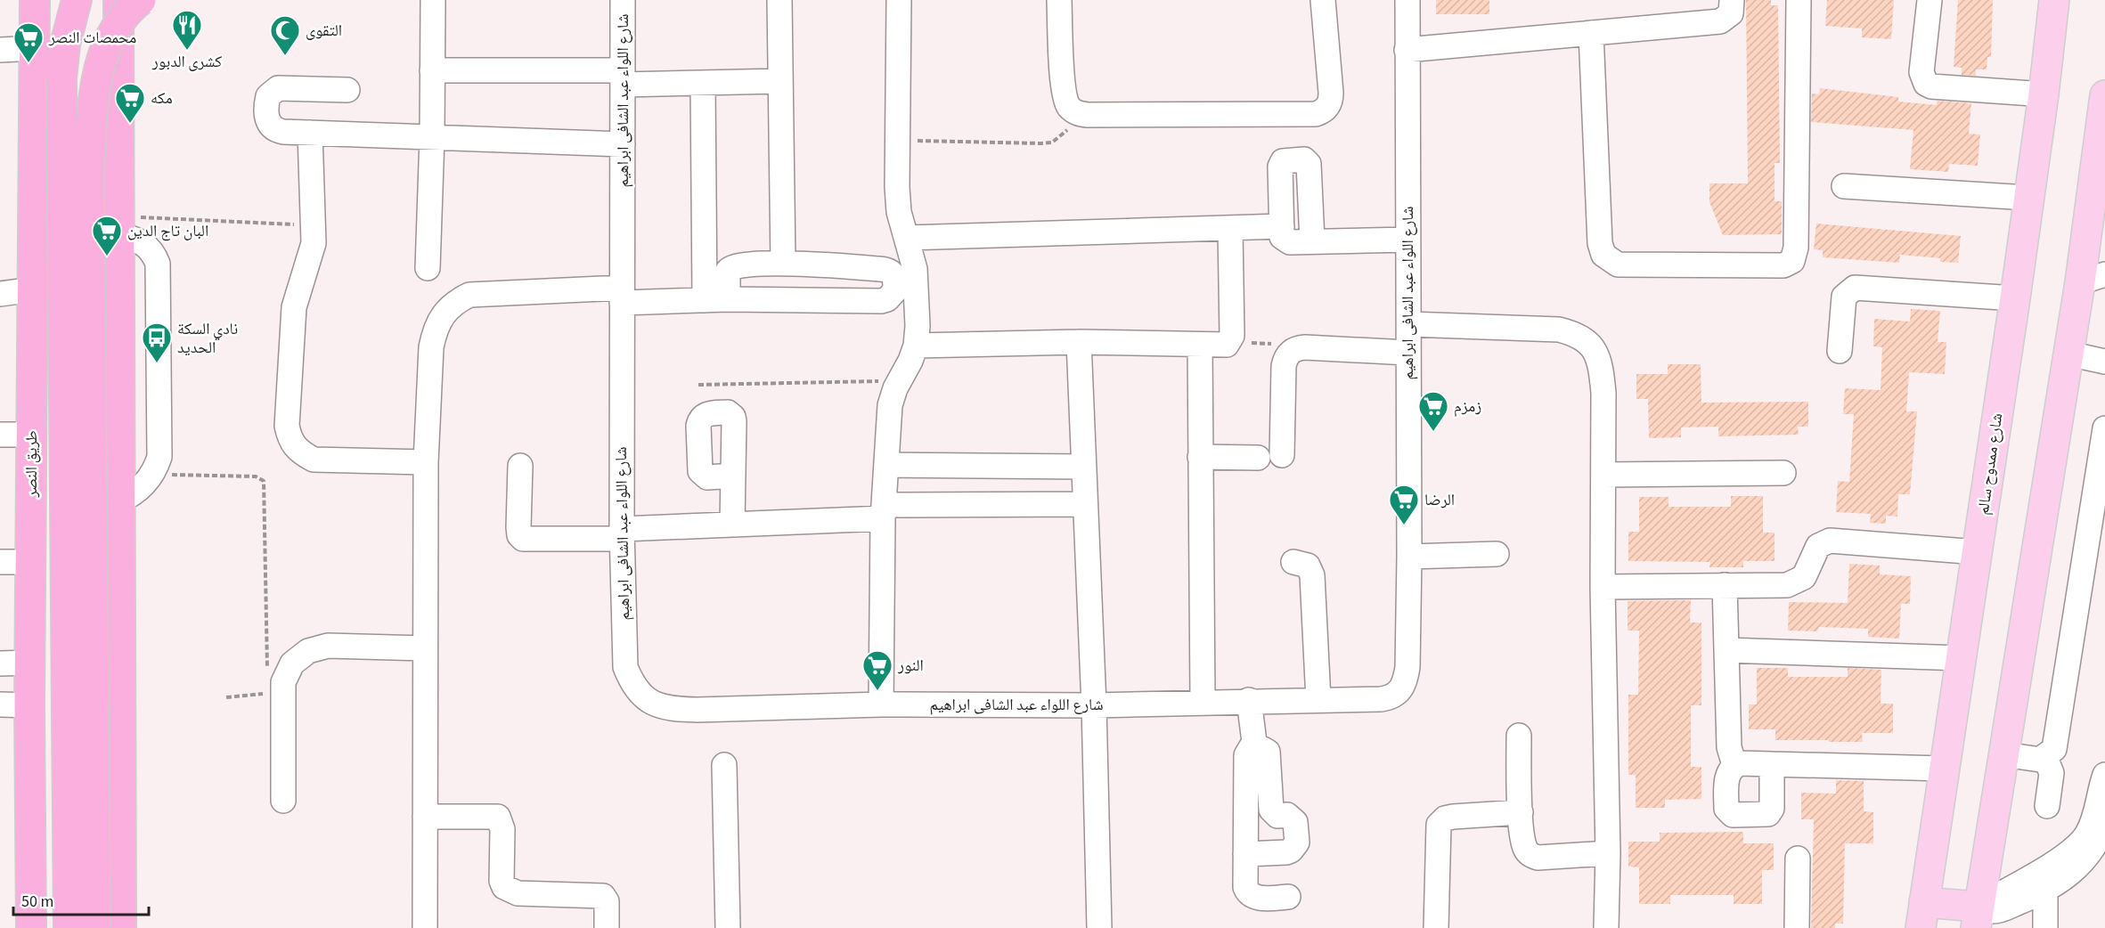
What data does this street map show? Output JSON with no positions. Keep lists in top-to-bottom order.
{
  "streets": {
    "highway": ["طريق النصر"],
    "main road": ["شارع ممدوح سالم"],
    "street": ["شارع اللواء عبد الشافى ابراهيم"]
  },
  "places": {
    "restaurant": ["كشرى الدبور"],
    "mosque": ["التقوى"],
    "supermarket": [
      "محمصات النصر",
      "مكه",
      "البان تاج الدين",
      "زمزم",
      "الرضا",
      "النور"
    ],
    "bus stop": ["نادي السكة الحديد"]
  },
  "scale_bar": "50 m"
}
